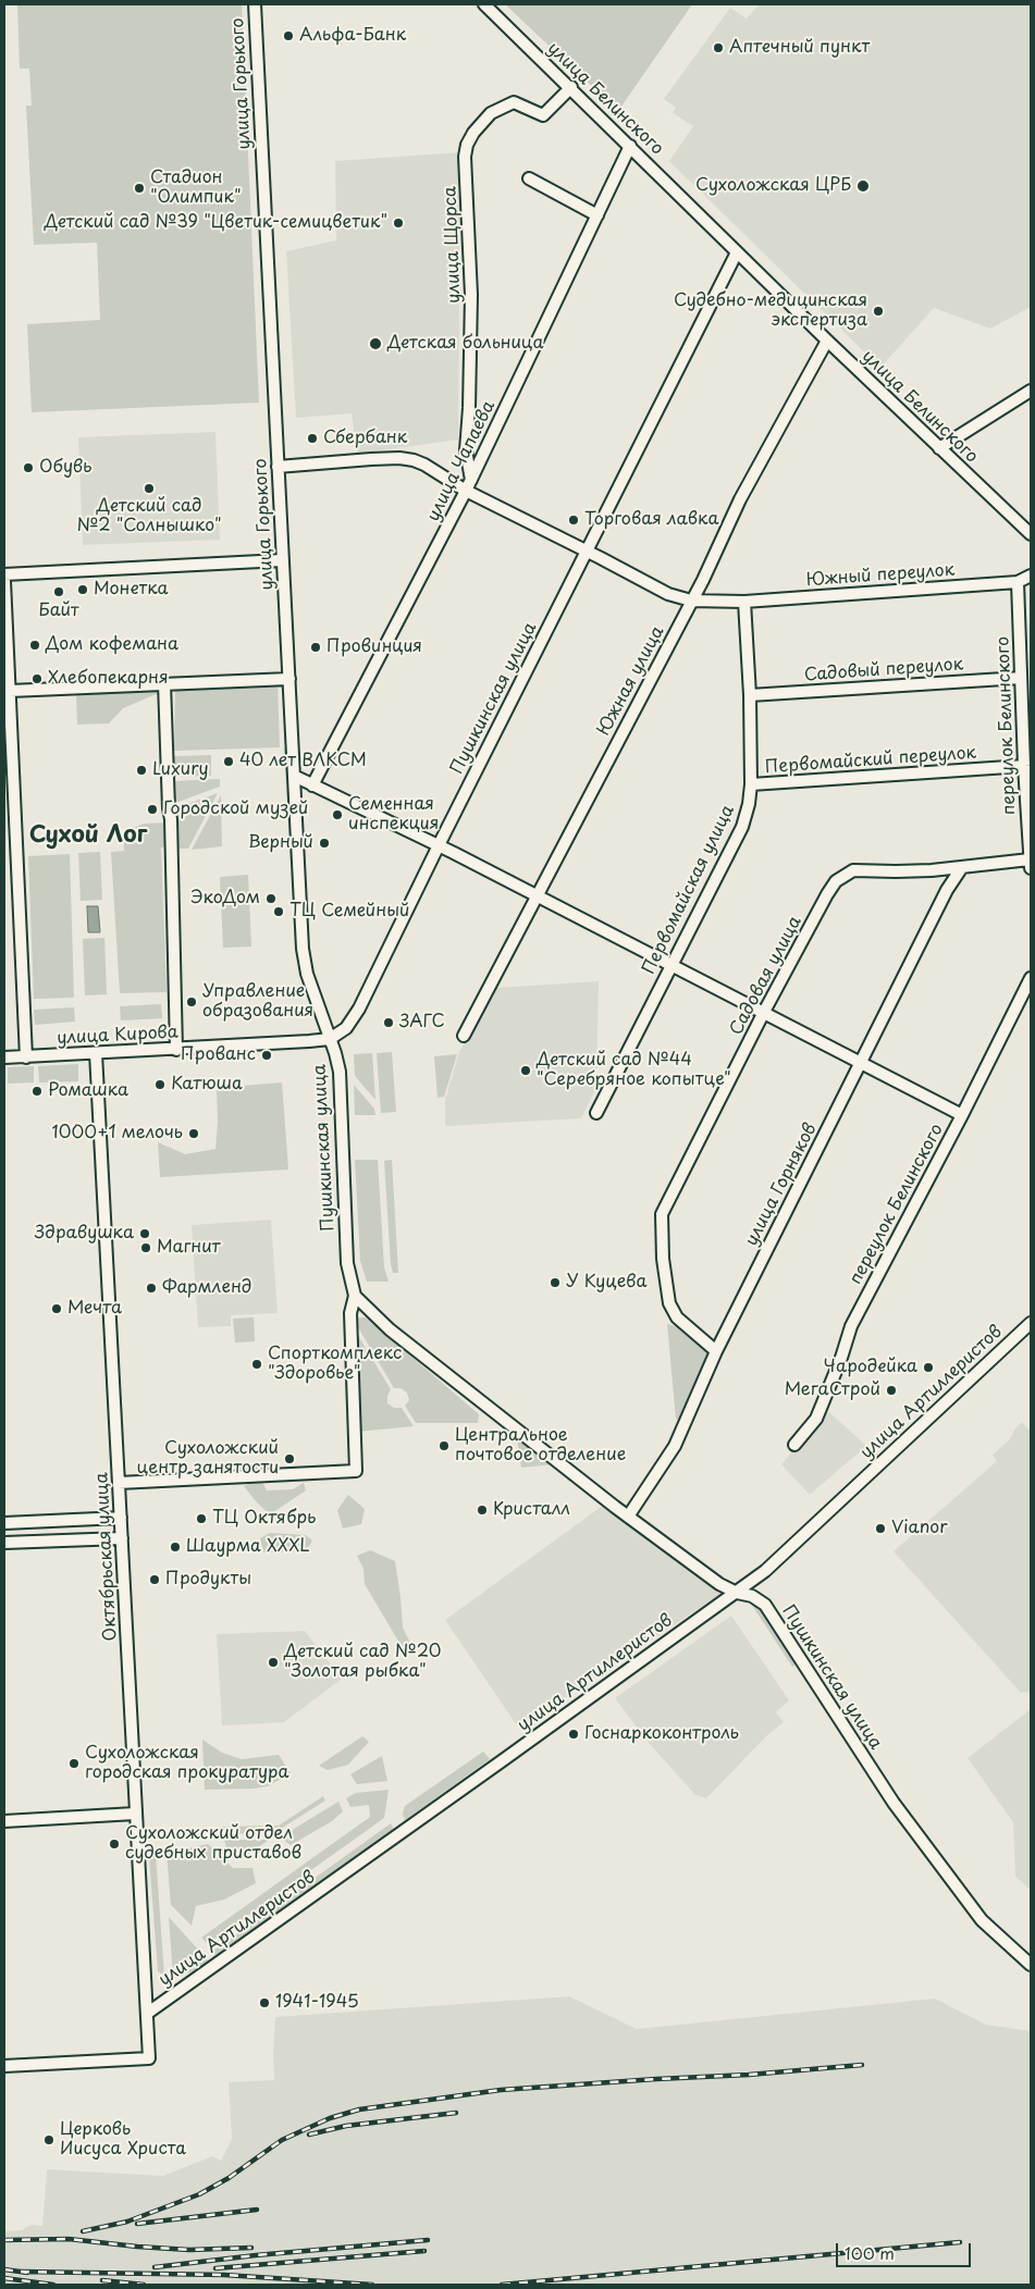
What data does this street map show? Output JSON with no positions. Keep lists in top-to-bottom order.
{
  "streets": {
    "street": [
      "улица Горького",
      "улица Белинского",
      "улица Щорса",
      "улица Чапаева",
      "Южный переулок",
      "Садовый переулок",
      "Южная улица",
      "Пушкинская улица",
      "переулок Белинского",
      "Первомайский переулок",
      "Первомайская улица",
      "Садовая улица",
      "улица Кирова",
      "улица Горняков",
      "улица Артиллеристов",
      "Октябрьская улица"
    ]
  },
  "crossings": [
    ["улица Горького", "Южный переулок"],
    ["улица Горького", "Пушкинская улица"],
    ["улица Горького", "улица Кирова"],
    ["улица Белинского", "улица Щорса"],
    ["улица Белинского", "улица Чапаева"],
    ["улица Белинского", "Южная улица"],
    ["улица Белинского", "Пушкинская улица"],
    ["улица Щорса", "улица Чапаева"],
    ["улица Чапаева", "Южный переулок"],
    ["Южный переулок", "Южная улица"],
    ["Южный переулок", "Пушкинская улица"],
    ["Южный переулок", "переулок Белинского"],
    ["Южный переулок", "Первомайская улица"],
    ["Садовый переулок", "переулок Белинского"],
    ["Садовый переулок", "Первомайская улица"],
    ["Пушкинская улица", "улица Кирова"],
    ["Пушкинская улица", "улица Горняков"],
    ["Пушкинская улица", "улица Артиллеристов"],
    ["Пушкинская улица", "Октябрьская улица"],
    ["переулок Белинского", "Первомайский переулок"],
    ["Первомайский переулок", "Первомайская улица"],
    ["Садовая улица", "улица Горняков"],
    ["улица Кирова", "Октябрьская улица"],
    ["улица Артиллеристов", "Октябрьская улица"]
  ],
  "districts": ["Сухой Лог"],
  "places": [
    "Альфа-Банк",
    "Аптечный пункт",
    "Сухоложская ЦРБ",
    "Стадион \"Олимпик\"",
    "Детский сад №39 \"Цветик-семицветик\"",
    "Судебно-медицинская экспертиза",
    "Детская больница",
    "Сбербанк",
    "Обувь",
    "Детский сад №2 \"Солнышко\"",
    "Торговая лавка",
    "Монетка",
    "Байт",
    "Дом кофемана",
    "Провинция",
    "Хлебопекарня",
    "40 лет ВЛКСМ",
    "Luxury",
    "Городской музей",
    "Семенная инспекция",
    "Верный",
    "ЭкоДом",
    "ТЦ Семейный",
    "Управление образования",
    "ЗАГС",
    "Прованс",
    "Детский сад №44 \"Серебряное копытце\"",
    "Катюша",
    "Ромашка",
    "1000+1 мелочь",
    "Здравушка",
    "Магнит",
    "У Куцева",
    "Фармленд",
    "Мечта",
    "Спорткомплекс \"Здоровье\"",
    "Чародейка",
    "МегаСтрой",
    "Центральное почтовое отделение",
    "Сухоложский центр занятости",
    "Кристалл",
    "ТЦ Октябрь",
    "Vianor",
    "Шаурма XXXL",
    "Продукты",
    "Детский сад №20 \"Золотая рыбка\"",
    "Госнаркоконтроль",
    "Сухоложская городская прокуратура",
    "Сухоложский отдел судебных приставов",
    "1941-1945",
    "Церковь Иисуса Христа"
  ],
  "scale_bar": "100 m"
}
